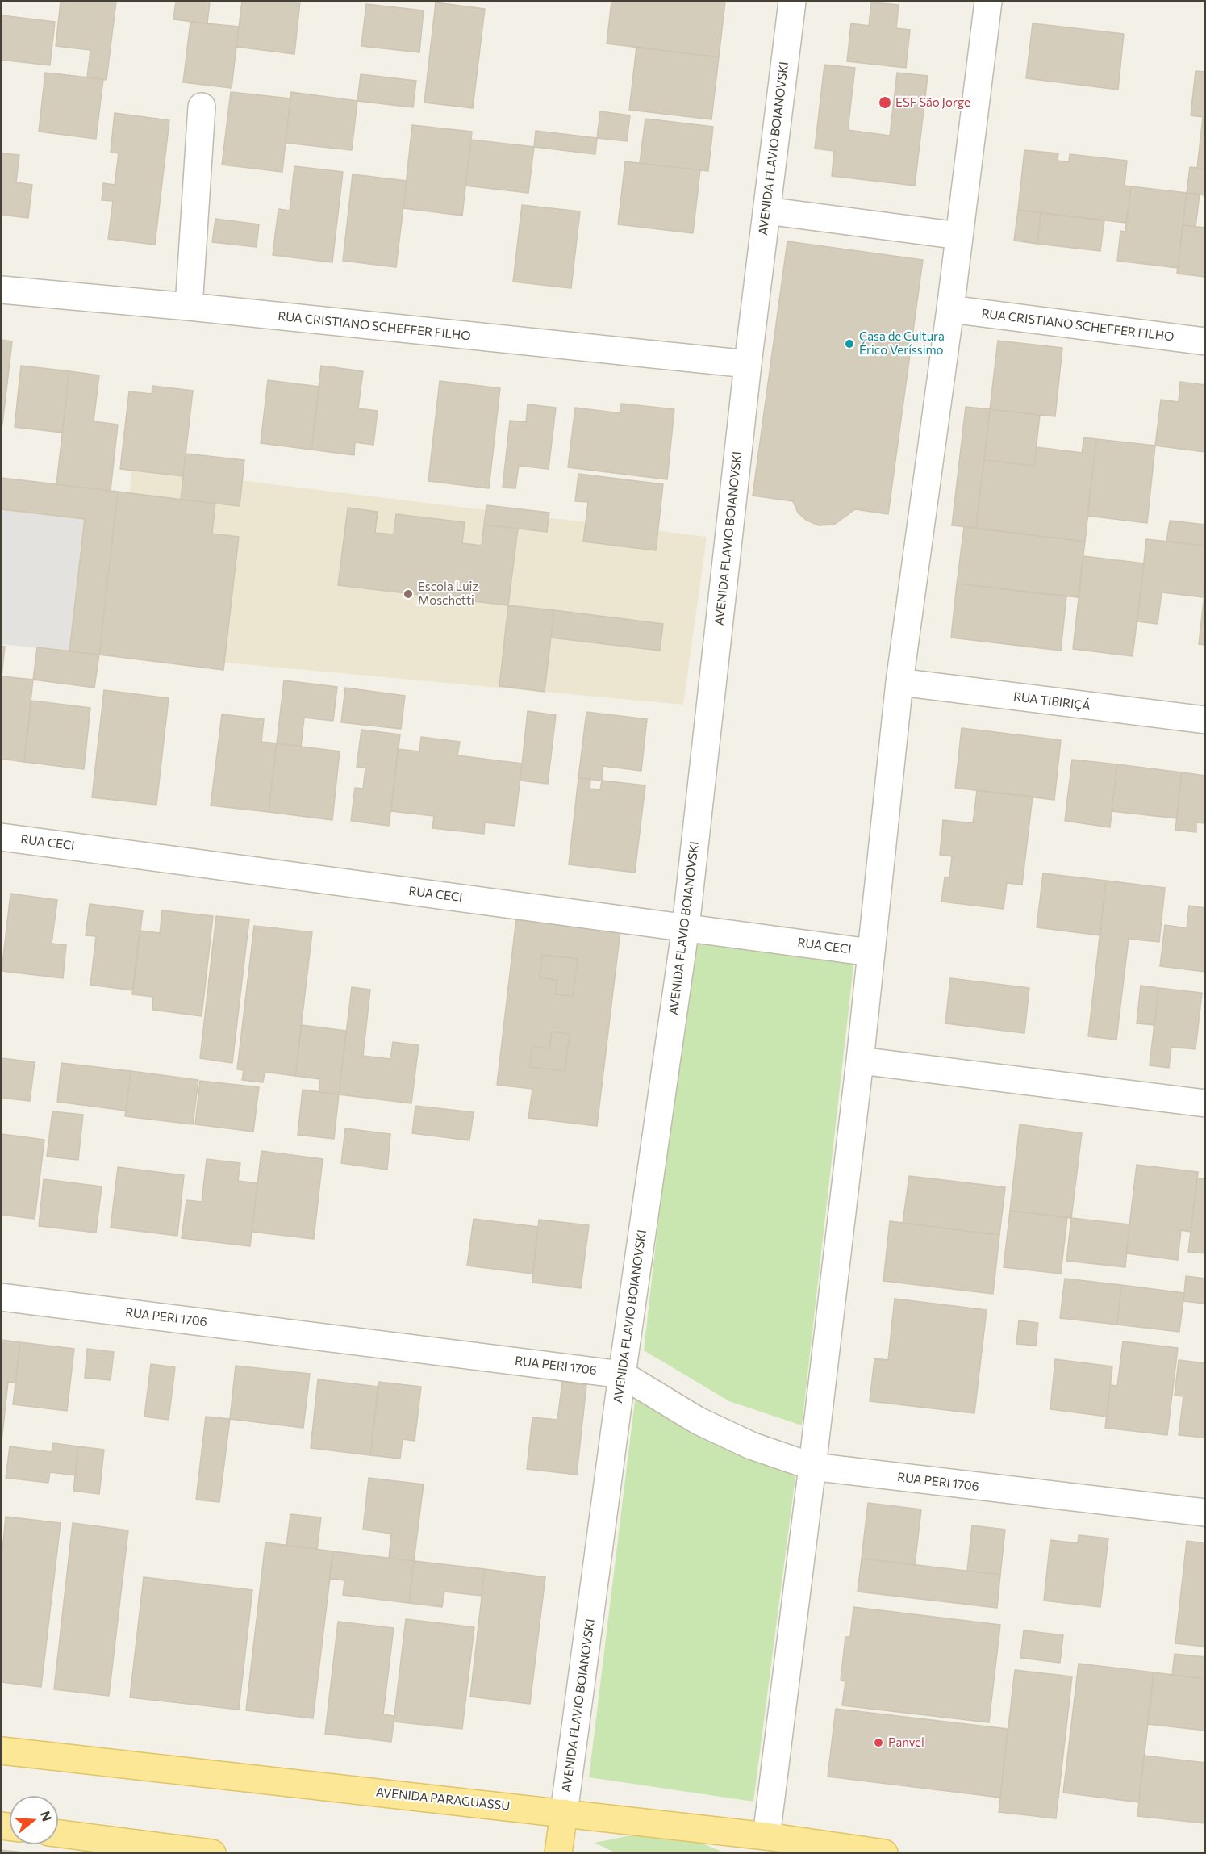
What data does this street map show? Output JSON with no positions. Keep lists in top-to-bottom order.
{
  "streets": {
    "main road": ["AVENIDA FLAVIO BOIANOVSKI", "AVENIDA PARAGUASSU"],
    "street": [
      "RUA CRISTIANO SCHEFFER FILHO",
      "RUA TIBIRIÇÁ",
      "RUA CECI",
      "RUA PERI 1706"
    ]
  },
  "crossings": [
    ["AVENIDA FLAVIO BOIANOVSKI", "RUA CRISTIANO SCHEFFER FILHO"],
    ["AVENIDA FLAVIO BOIANOVSKI", "RUA CECI"],
    ["AVENIDA FLAVIO BOIANOVSKI", "RUA PERI 1706"],
    ["AVENIDA FLAVIO BOIANOVSKI", "AVENIDA PARAGUASSU"]
  ],
  "places": [
    "ESF São Jorge",
    "Casa de Cultura Érico Veríssimo",
    "Escola Luiz Moschetti",
    "Panvel"
  ],
  "north": "right"
}
